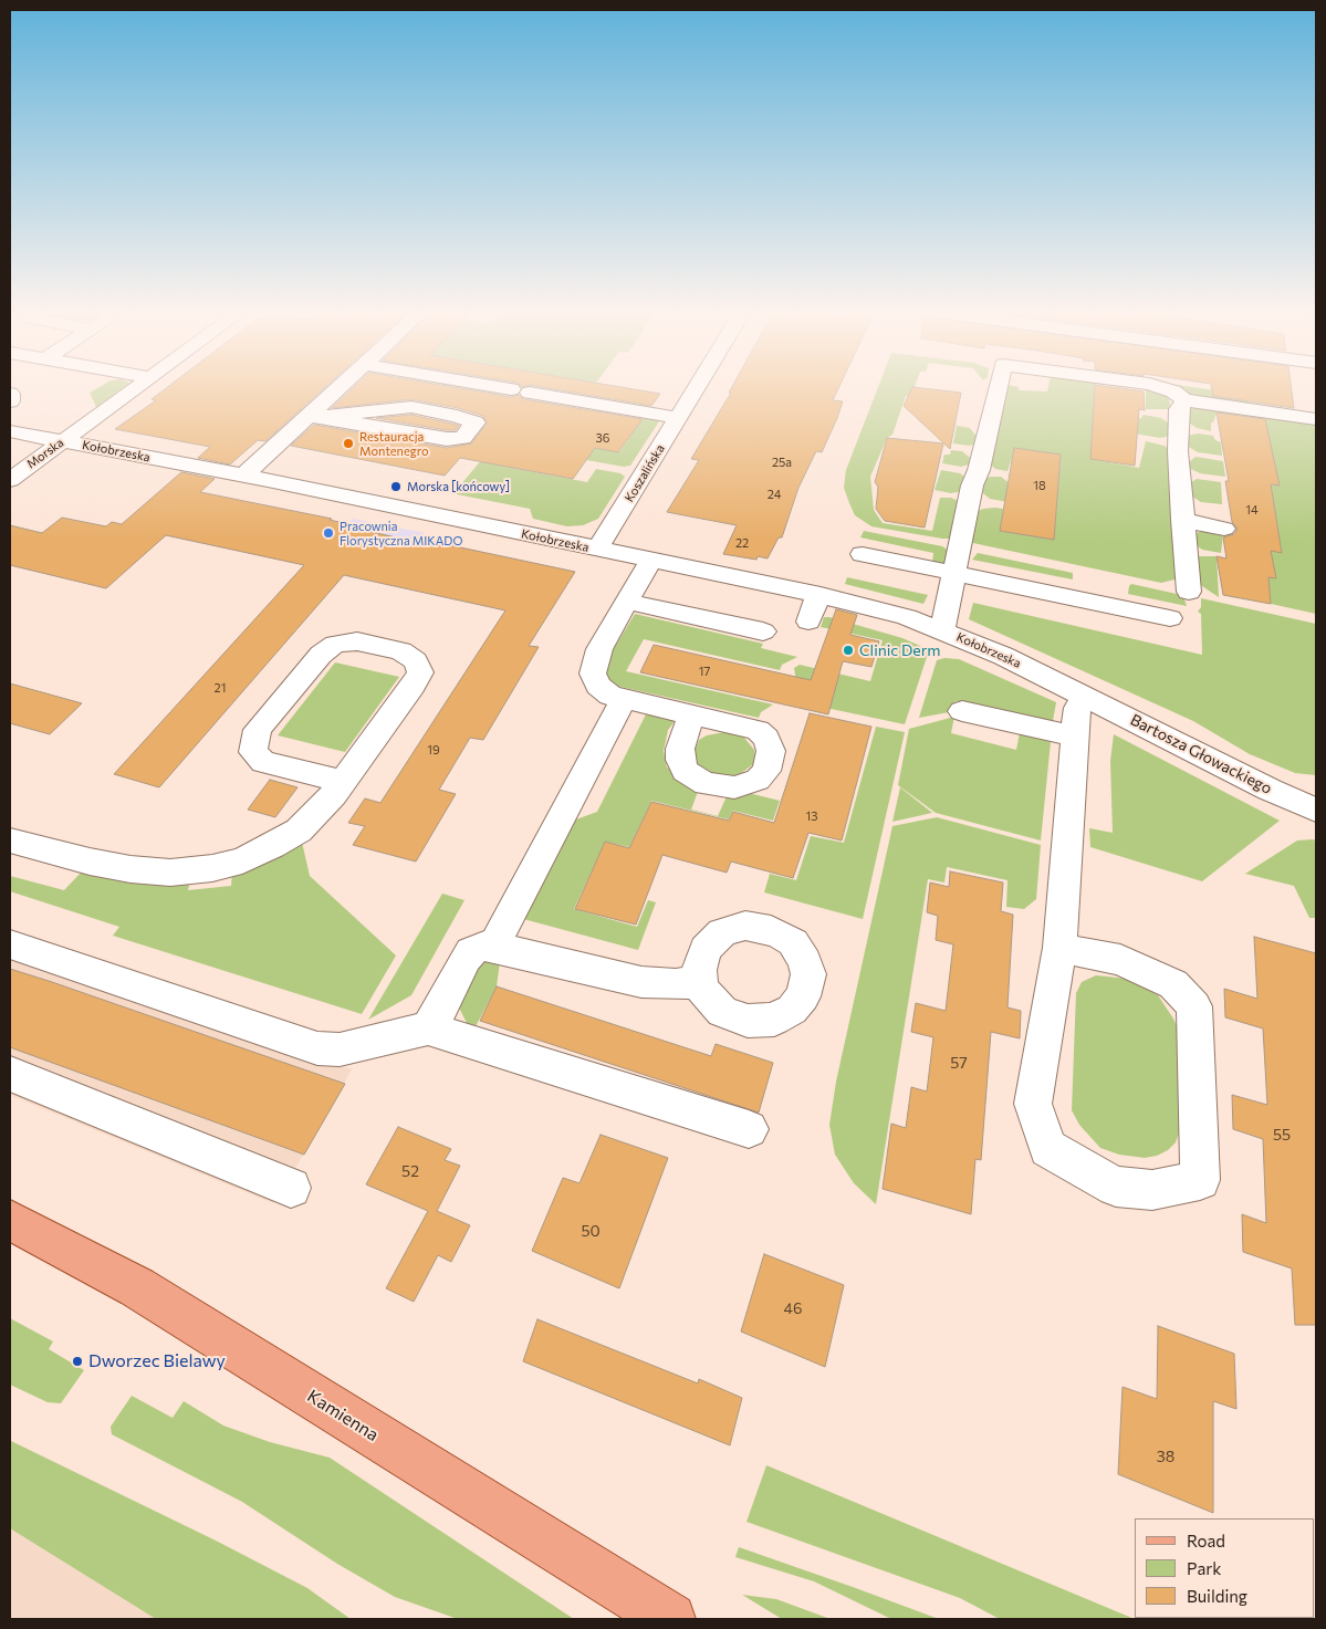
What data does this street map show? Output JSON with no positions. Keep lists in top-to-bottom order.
{
  "streets": {
    "main road": ["Kamienna"],
    "street": [
      "Kołobrzeska",
      "Morska",
      "Koszalińska",
      "Bartosza Głowackiego"
    ]
  },
  "crossings": [
    ["Kołobrzeska", "Morska"],
    ["Kołobrzeska", "Koszalińska"],
    ["Kołobrzeska", "Bartosza Głowackiego"]
  ],
  "places": [
    "Restauracja Montenegro",
    "Morska [końcowy]",
    "Pracownia Florystyczna MIKADO",
    "Clinic Derm",
    "Dworzec Bielawy"
  ],
  "house_numbers": [
    "36",
    "25a",
    "18",
    "24",
    "14",
    "22",
    "17",
    "21",
    "19",
    "13",
    "57",
    "55",
    "52",
    "50",
    "46",
    "38"
  ],
  "legend": ["Road", "Park", "Building"]
}
